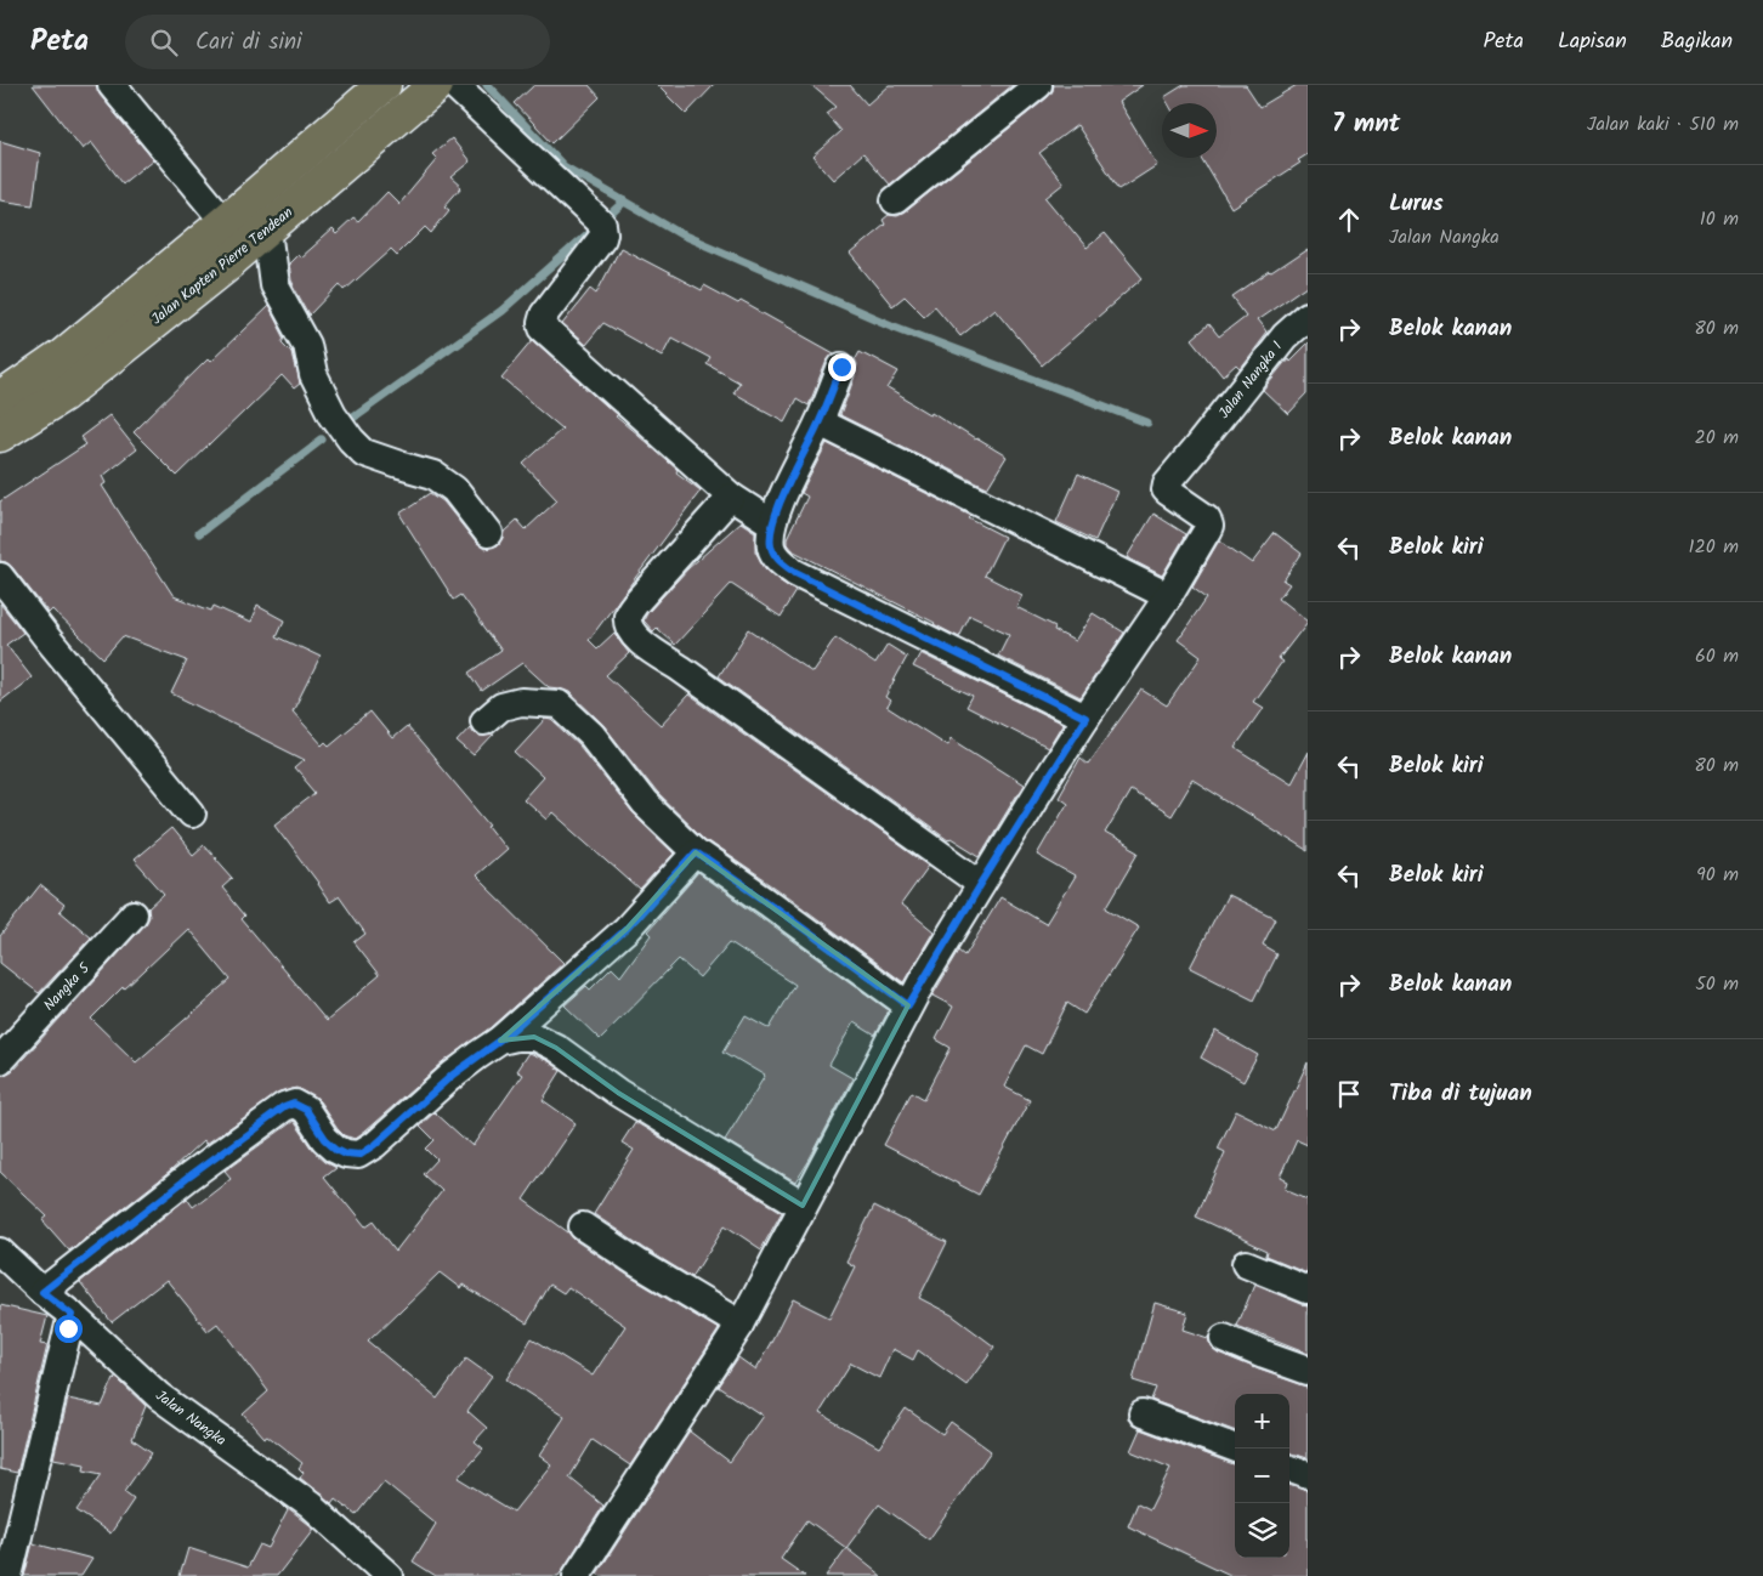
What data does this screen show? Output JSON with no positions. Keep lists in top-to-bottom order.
{
  "streets": {
    "main road": ["Jalan Kapten Pierre Tendean"],
    "street": ["Jalan Nangka I", "Nangka 5", "Jalan Nangka"]
  },
  "north": "right",
  "page": {
    "header": "Peta",
    "search": "Cari di sini",
    "nav": ["Peta", "Lapisan", "Bagikan"],
    "heading": ["7 mnt", "Jalan kaki · 510 m"],
    "list": [
      ["Lurus", "Jalan Nangka", "10 m"],
      ["Belok kanan", "80 m"],
      ["Belok kanan", "20 m"],
      ["Belok kiri", "120 m"],
      ["Belok kanan", "60 m"],
      ["Belok kiri", "80 m"],
      ["Belok kiri", "90 m"],
      ["Belok kanan", "50 m"],
      "Tiba di tujuan"
    ],
    "map_buttons": ["+", "−"]
  }
}
